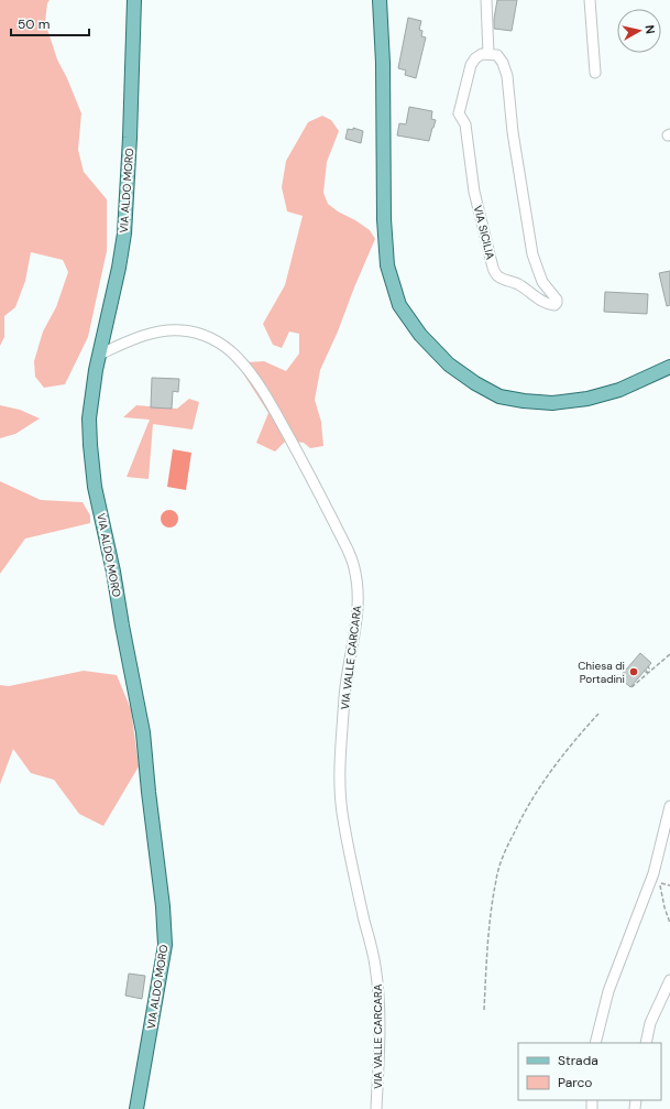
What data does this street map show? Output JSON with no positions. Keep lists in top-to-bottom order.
{
  "streets": {
    "main road": ["VIA ALDO MORO"],
    "street": ["VIA SICILIA", "VIA VALLE CARCARA"]
  },
  "crossings": [
    ["VIA ALDO MORO", "VIA VALLE CARCARA"]
  ],
  "places": ["Chiesa di Portadini"],
  "legend": ["Strada", "Parco"],
  "scale_bar": "50 m",
  "north": "right"
}
